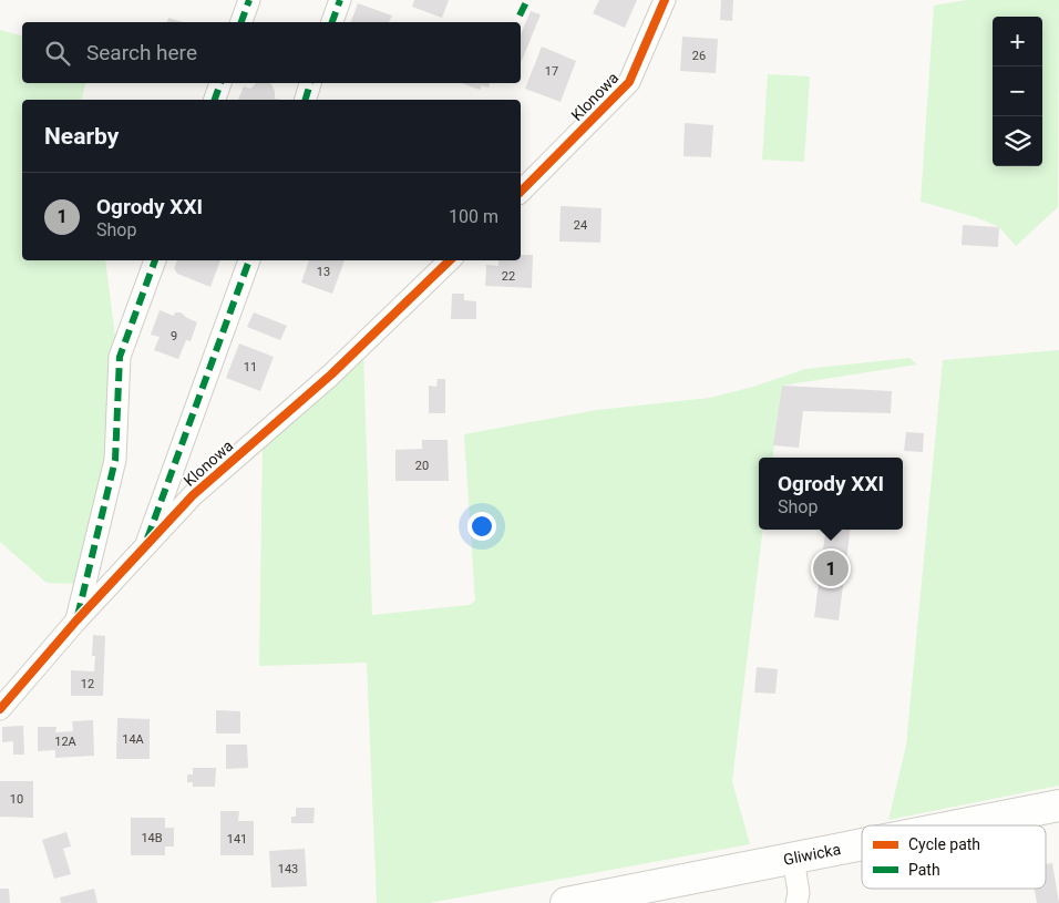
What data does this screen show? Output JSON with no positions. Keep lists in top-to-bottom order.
{
  "streets": {
    "main road": ["Gliwicka"],
    "street": ["Klonowa"]
  },
  "house_numbers": [
    "26",
    "17",
    "24",
    "13",
    "22",
    "9",
    "11",
    "20",
    "12",
    "14A",
    "12A",
    "10",
    "14B",
    "141",
    "143"
  ],
  "legend": ["Cycle path", "Path"],
  "page": {
    "map_buttons": ["+", "−"],
    "search": "Search here",
    "heading": "Nearby",
    "list": [
      {
        "mark": "1",
        "name": "Ogrody XXI",
        "note": "Shop",
        "value": "100 m"
      }
    ],
    "popup": ["Ogrody XXI", "Shop"],
    "pins": "1"
  }
}
